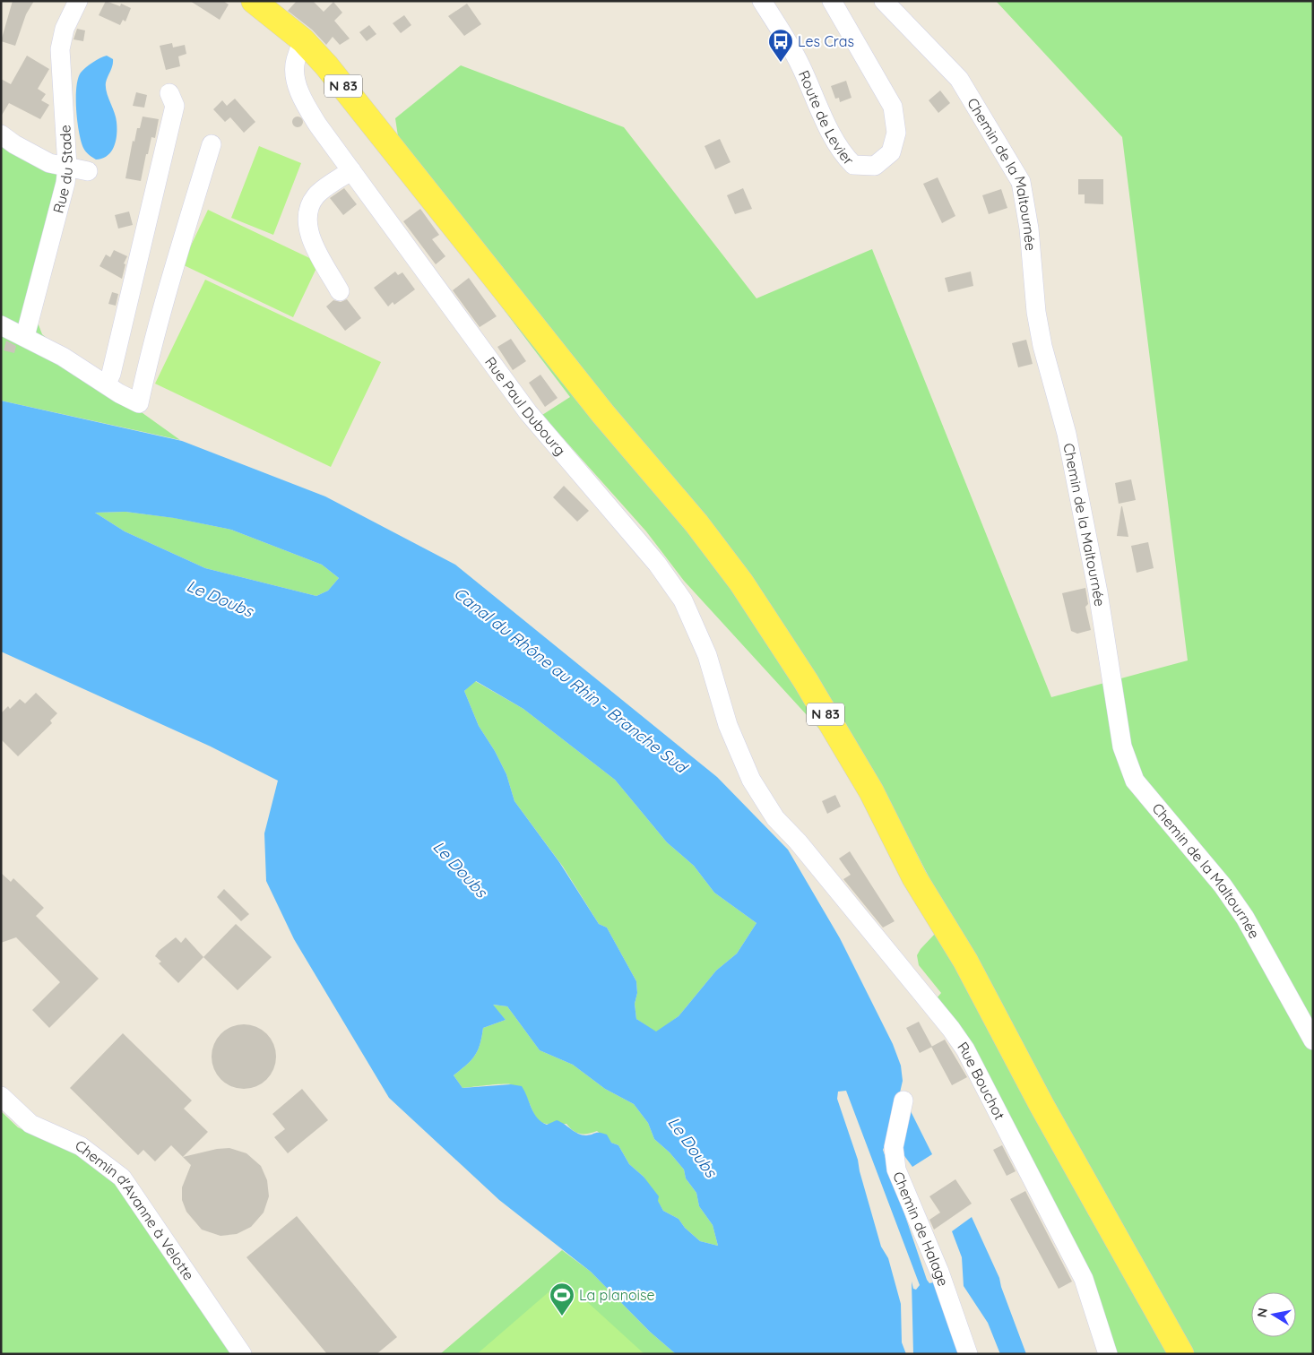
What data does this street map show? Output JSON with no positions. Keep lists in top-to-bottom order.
{
  "streets": {
    "main road": ["N 83"],
    "street": [
      "Route de Levier",
      "Rue du Stade",
      "Chemin de la Maltournée",
      "Rue Paul Dubourg",
      "Rue Bouchot",
      "Chemin d'Avanne à Velotte",
      "Chemin de Halage"
    ]
  },
  "crossings": [
    ["N 83", "Rue Paul Dubourg"],
    ["Rue Paul Dubourg", "Rue Bouchot"]
  ],
  "water": ["Le Doubs", "Canal du Rhône au Rhin - Branche Sud"],
  "places": {
    "bus stop": ["Les Cras"],
    "sports": ["La planoise"]
  },
  "north": "left"
}
